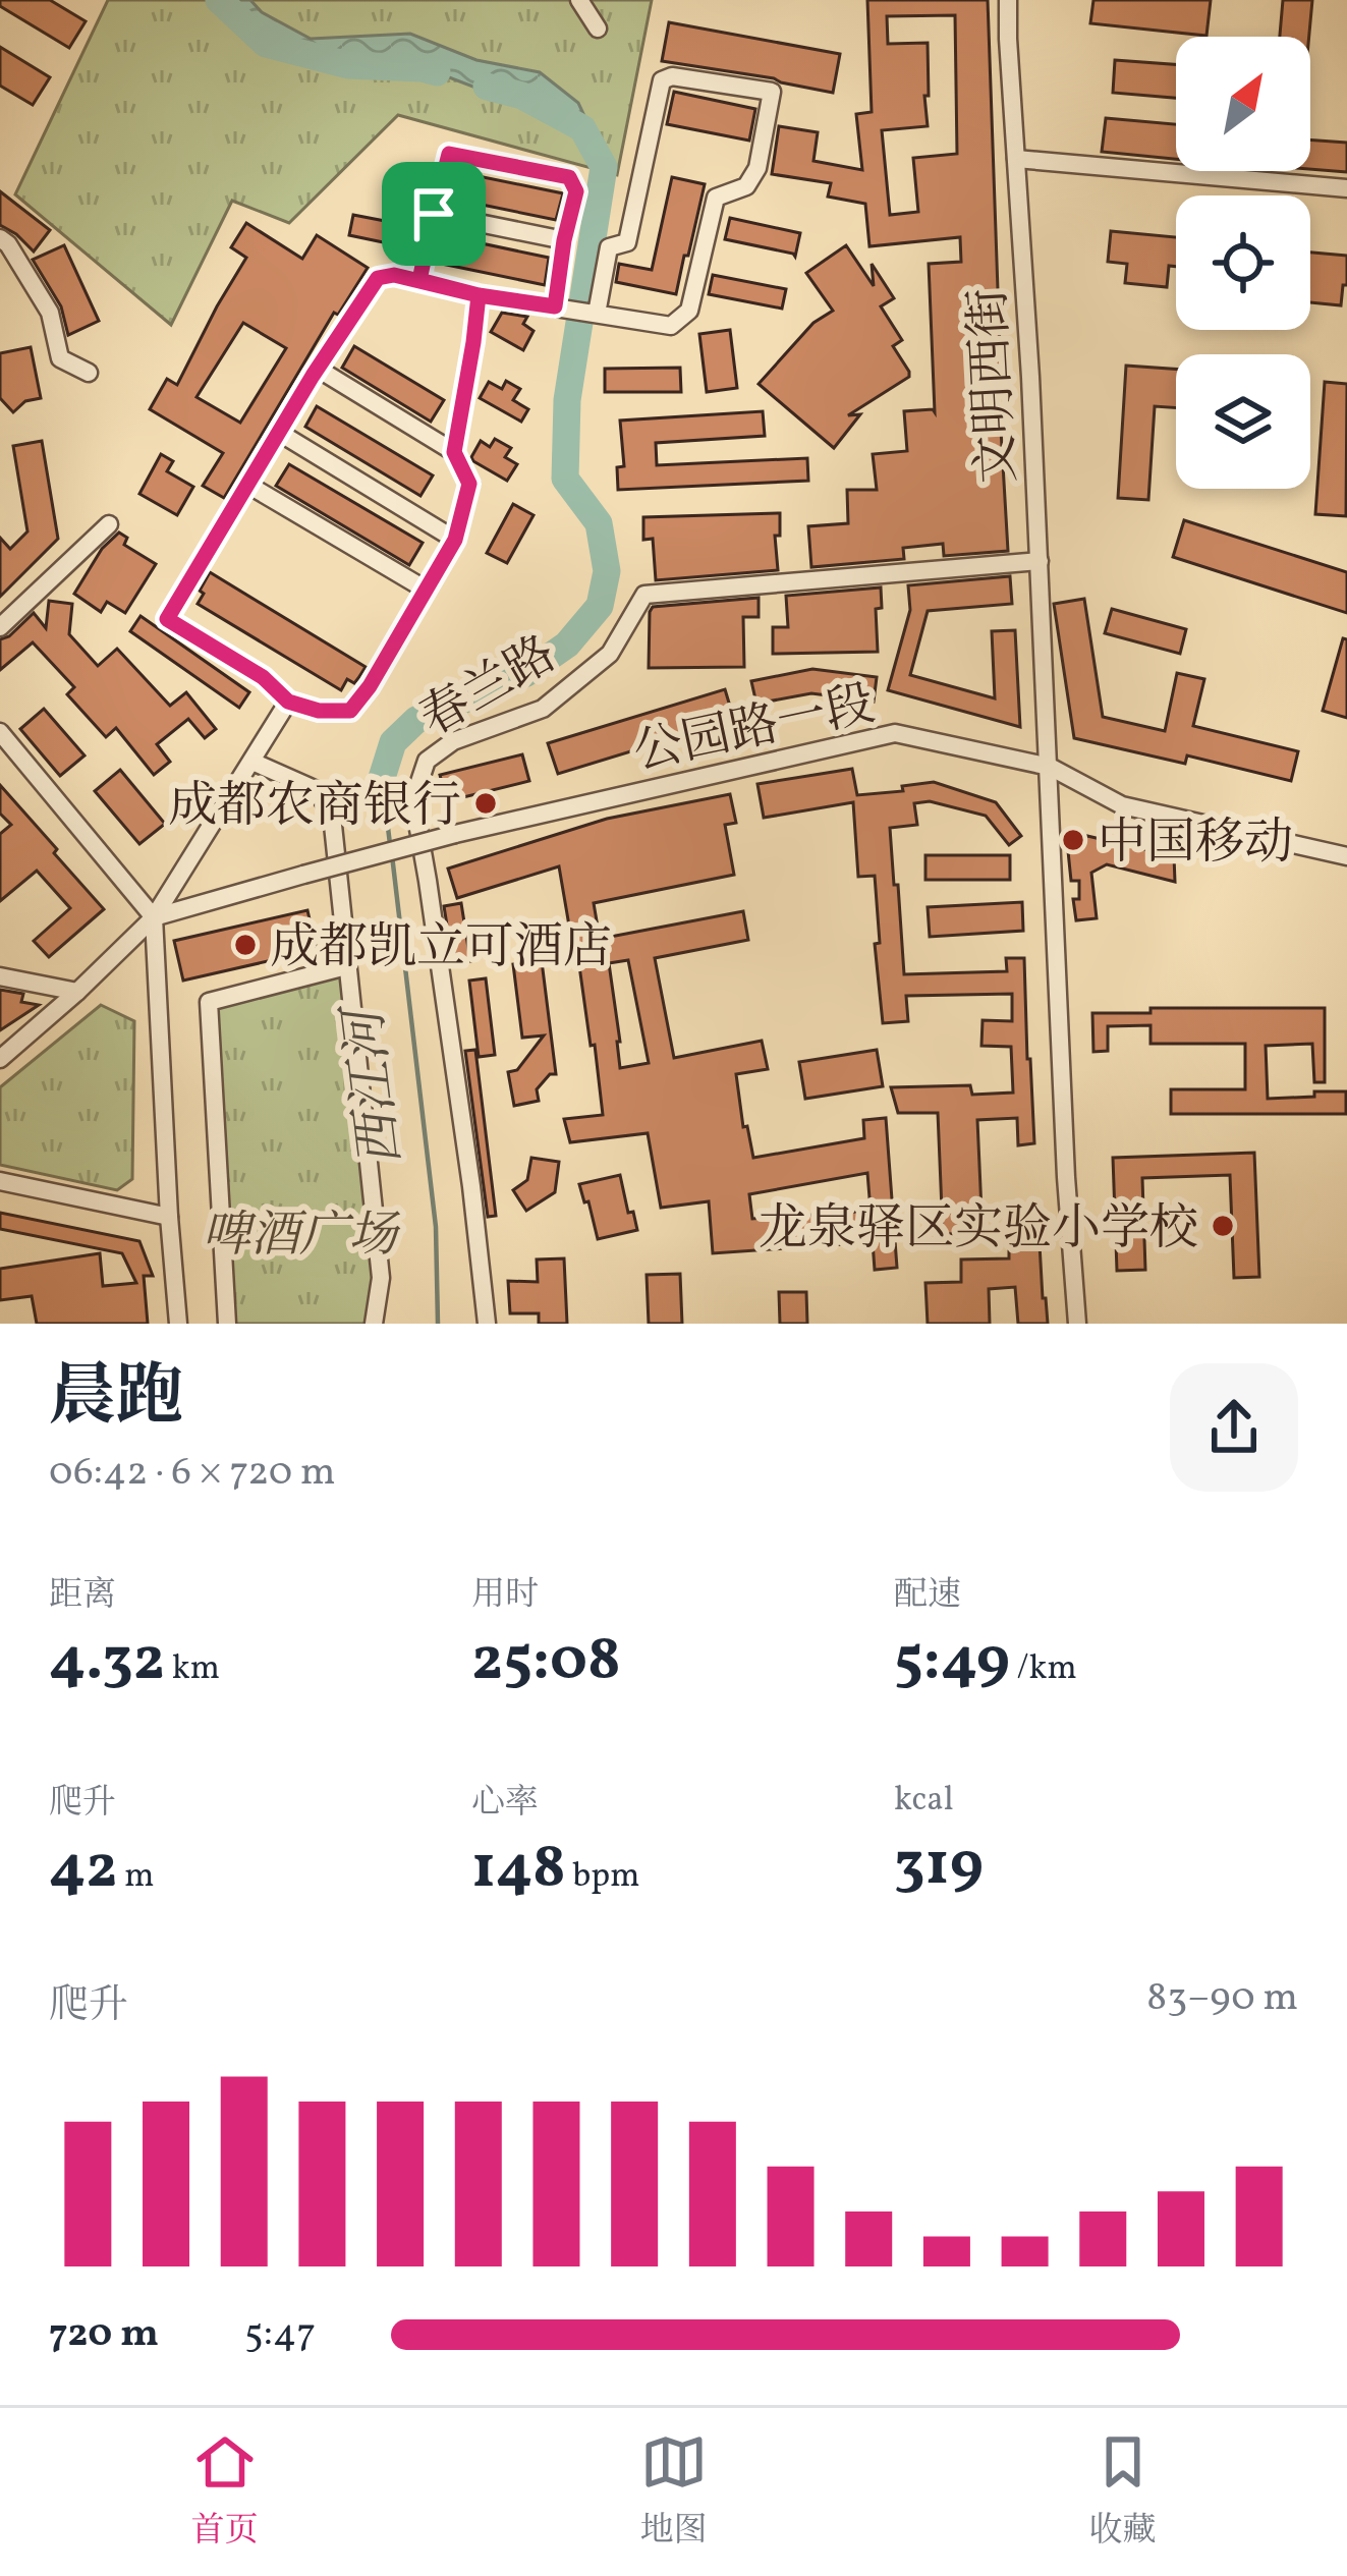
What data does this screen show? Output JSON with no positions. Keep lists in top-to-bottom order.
{
  "streets": {
    "street": ["文明西街", "春兰路", "公园路一段"]
  },
  "crossings": [
    ["文明西街", "春兰路"],
    ["文明西街", "公园路一段"]
  ],
  "water": ["西江河"],
  "parks": ["啤酒广场"],
  "places": [
    "成都农商银行",
    "中国移动",
    "成都凯立可酒店",
    "龙泉驿区实验小学校"
  ],
  "north": "top right",
  "page": {
    "heading": ["晨跑", "06:42 · 6 × 720 m"],
    "stats": [
      ["距离", "4.32 km"],
      ["用时", "25:08"],
      ["配速", "5:49 /km"],
      ["爬升", "42 m"],
      ["心率", "148 bpm"],
      ["kcal", "319"]
    ],
    "chart": ["爬升", "83–90 m"],
    "list": [
      {
        "name": "720 m",
        "note": "5:47"
      }
    ],
    "tabs": ["首页", "地图", "收藏"]
  }
}
